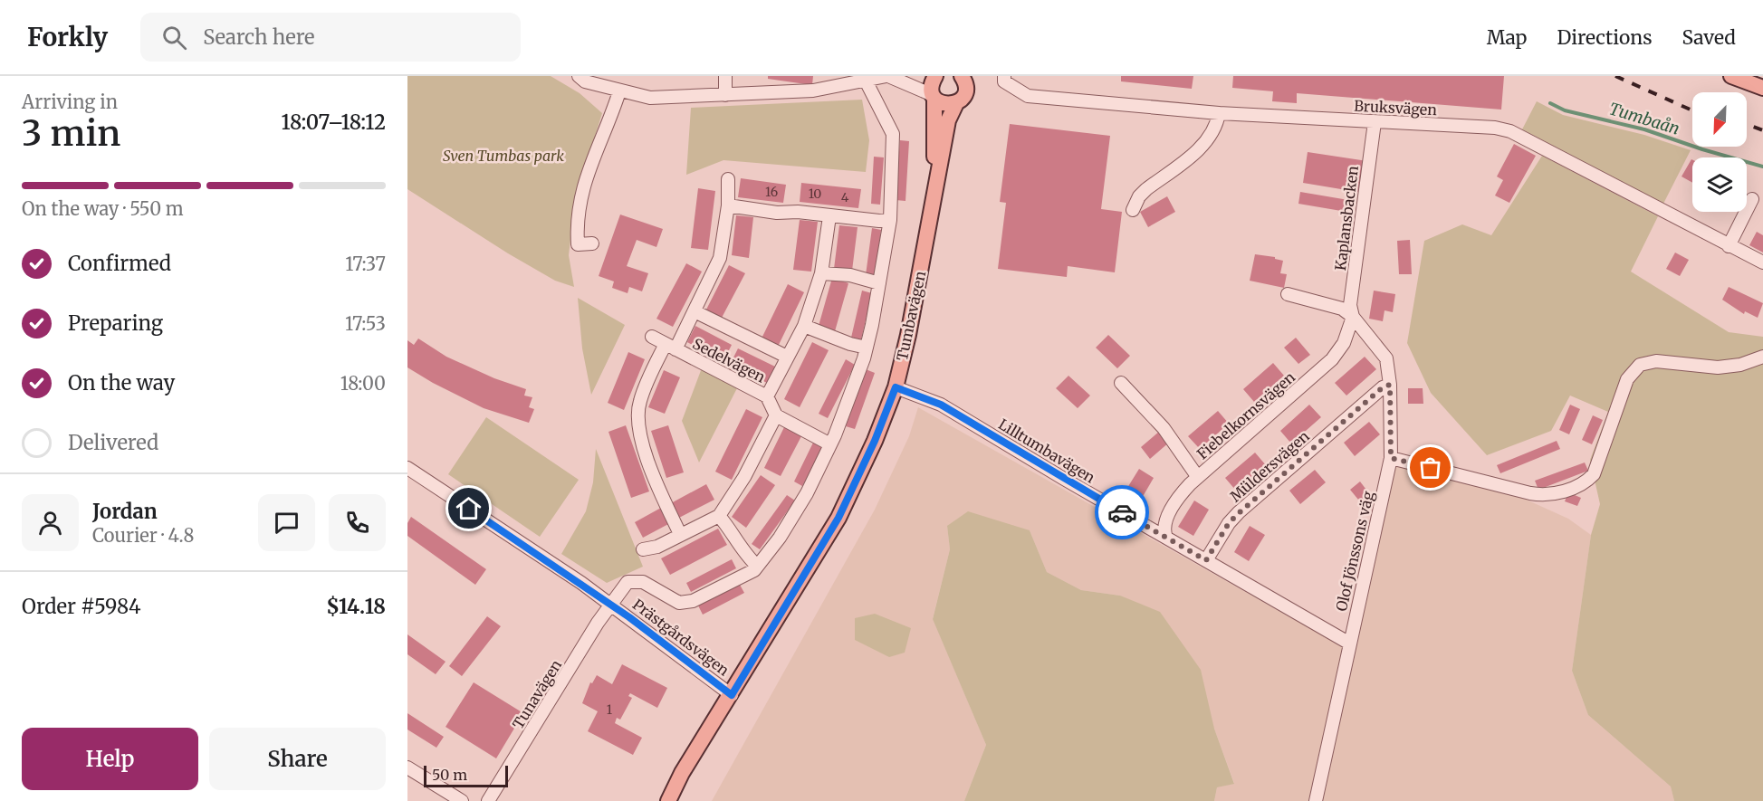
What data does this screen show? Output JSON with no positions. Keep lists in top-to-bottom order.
{
  "streets": {
    "main road": ["Tumbavägen"],
    "street": [
      "Bruksvägen",
      "Kaplansbacken",
      "Sedelvägen",
      "Fiebelkornsvägen",
      "Lilltumbavägen",
      "Müldersvägen",
      "Olof Jönssons väg",
      "Prästgårdsvägen",
      "Tunavägen"
    ]
  },
  "crossings": [
    ["Bruksvägen", "Kaplansbacken"],
    ["Kaplansbacken", "Fiebelkornsvägen"],
    ["Kaplansbacken", "Olof Jönssons väg"],
    ["Tumbavägen", "Lilltumbavägen"],
    ["Tumbavägen", "Prästgårdsvägen"],
    ["Fiebelkornsvägen", "Lilltumbavägen"],
    ["Fiebelkornsvägen", "Olof Jönssons väg"],
    ["Lilltumbavägen", "Müldersvägen"],
    ["Lilltumbavägen", "Olof Jönssons väg"],
    ["Müldersvägen", "Olof Jönssons väg"],
    ["Prästgårdsvägen", "Tunavägen"]
  ],
  "water": ["Tumbaån"],
  "parks": ["Sven Tumbas park"],
  "house_numbers": [
    "16",
    "10",
    "4",
    "1"
  ],
  "scale_bar": "50 m",
  "north": "bottom left",
  "page": {
    "header": "Forkly",
    "search": "Search here",
    "nav": ["Map", "Directions", "Saved"],
    "heading": ["3 min", "Arriving in", "18:07–18:12"],
    "panel": [
      "Jordan",
      "Courier · 4.8",
      "Order #5984",
      "$14.18"
    ],
    "bar": "On the way · 550 m",
    "list": [
      ["Confirmed", "17:37"],
      ["Preparing", "17:53"],
      ["On the way", "18:00"],
      "Delivered"
    ],
    "buttons": ["Help", "Share"],
    "scale": "50 m"
  }
}
